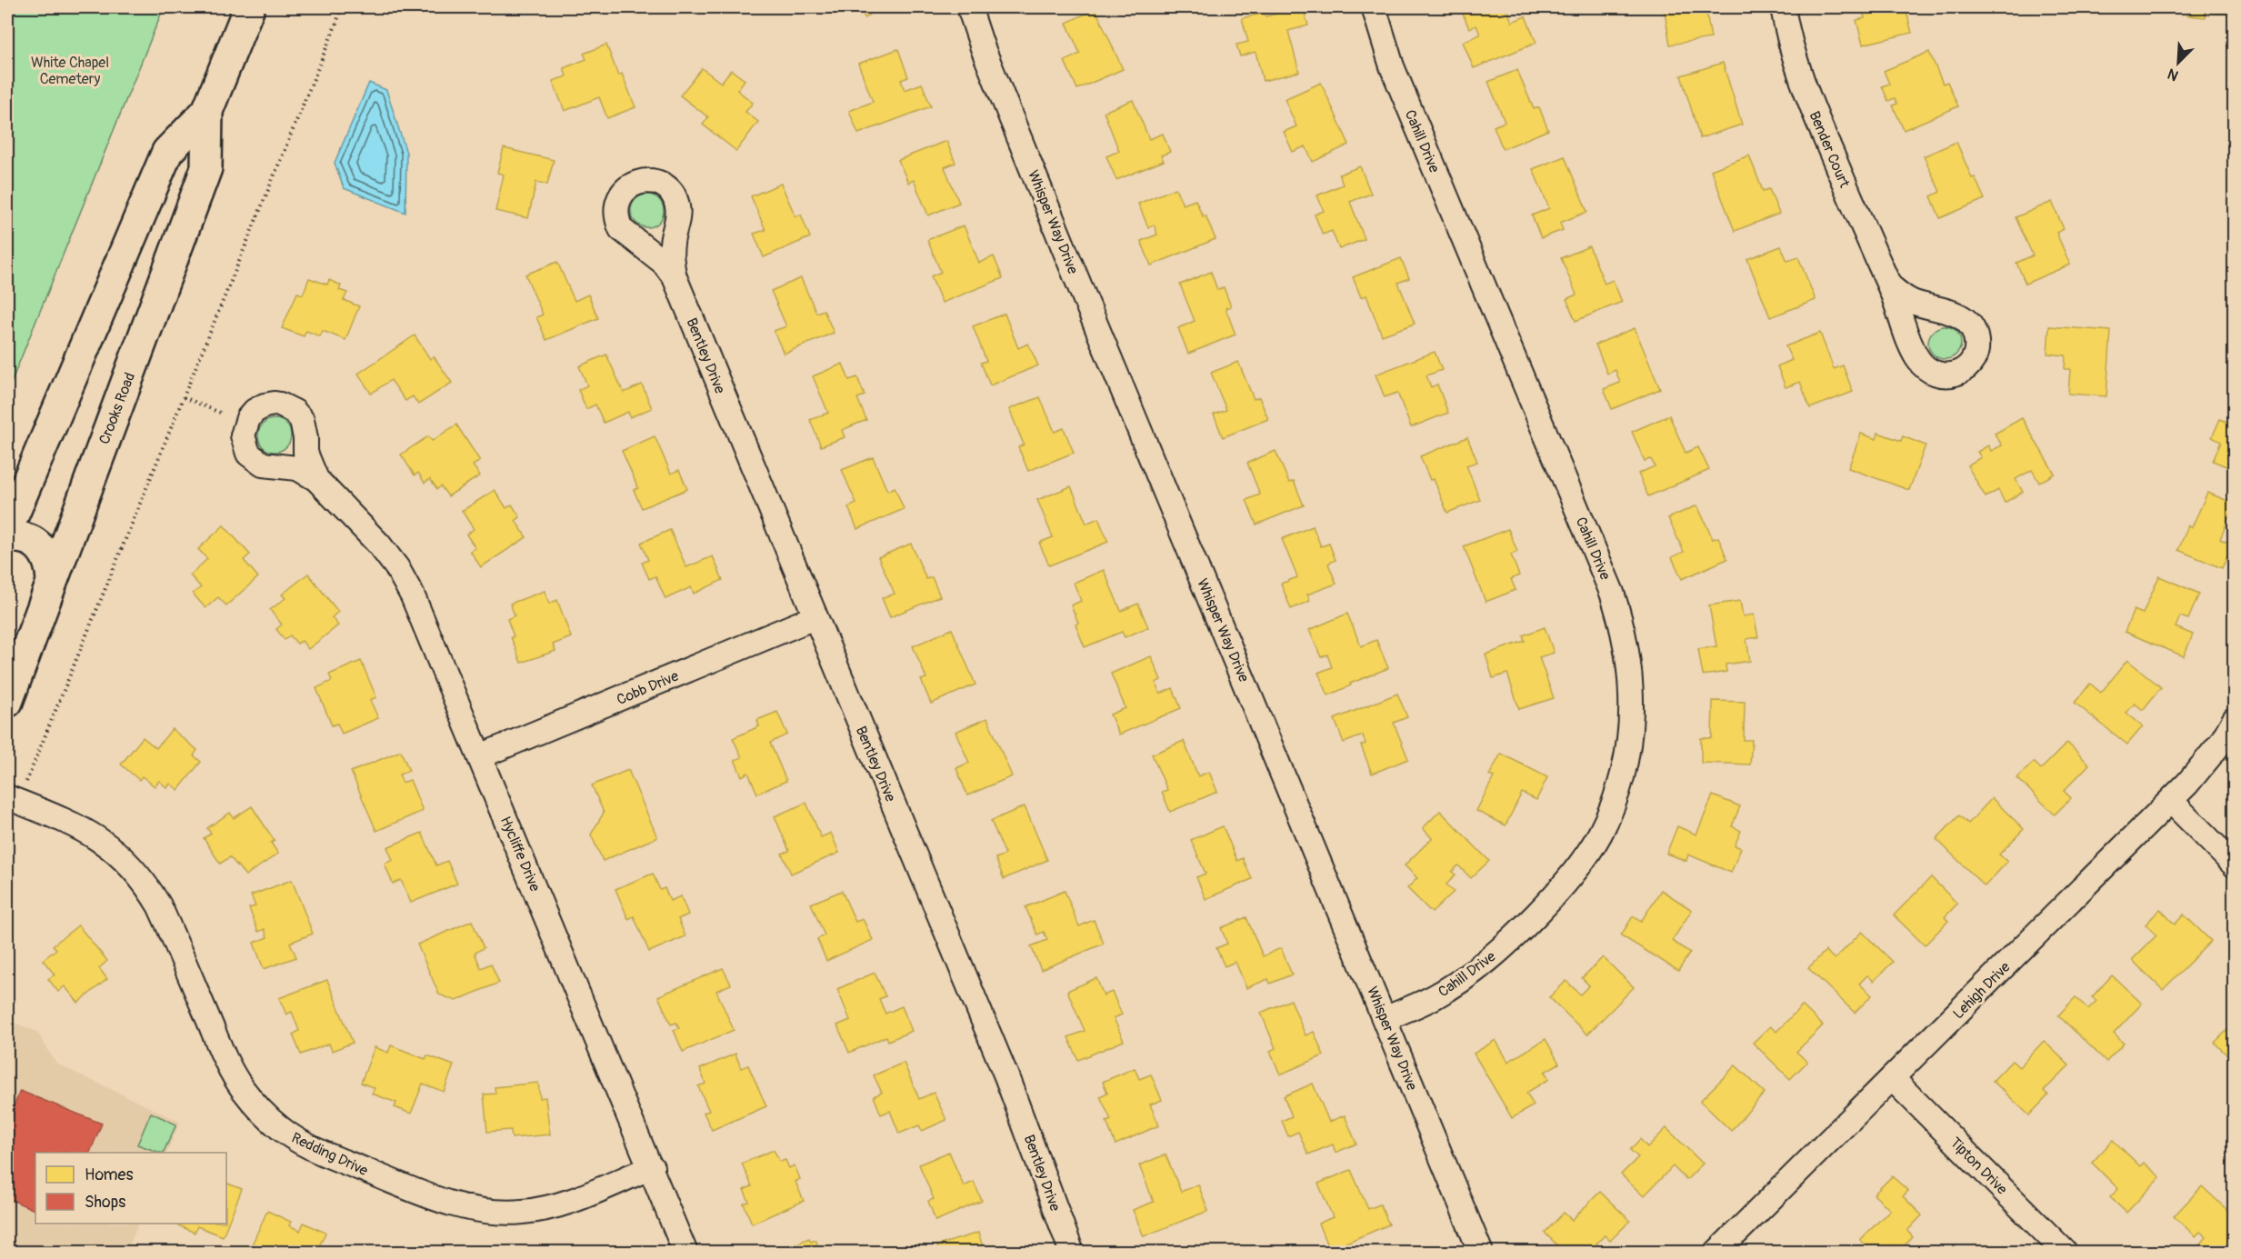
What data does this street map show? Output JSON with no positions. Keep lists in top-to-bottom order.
{
  "streets": {
    "main road": ["Crooks Road"],
    "street": [
      "Cahill Drive",
      "Bender Court",
      "Whisper Way Drive",
      "Bentley Drive",
      "Cobb Drive",
      "Hycliffe Drive",
      "Lehigh Drive",
      "Redding Drive",
      "Tipton Drive"
    ]
  },
  "crossings": [
    ["Cahill Drive", "Whisper Way Drive"],
    ["Bentley Drive", "Cobb Drive"],
    ["Cobb Drive", "Hycliffe Drive"],
    ["Hycliffe Drive", "Redding Drive"],
    ["Lehigh Drive", "Tipton Drive"]
  ],
  "parks": ["White Chapel Cemetery"],
  "legend": ["Homes", "Shops"],
  "north": "bottom left"
}
